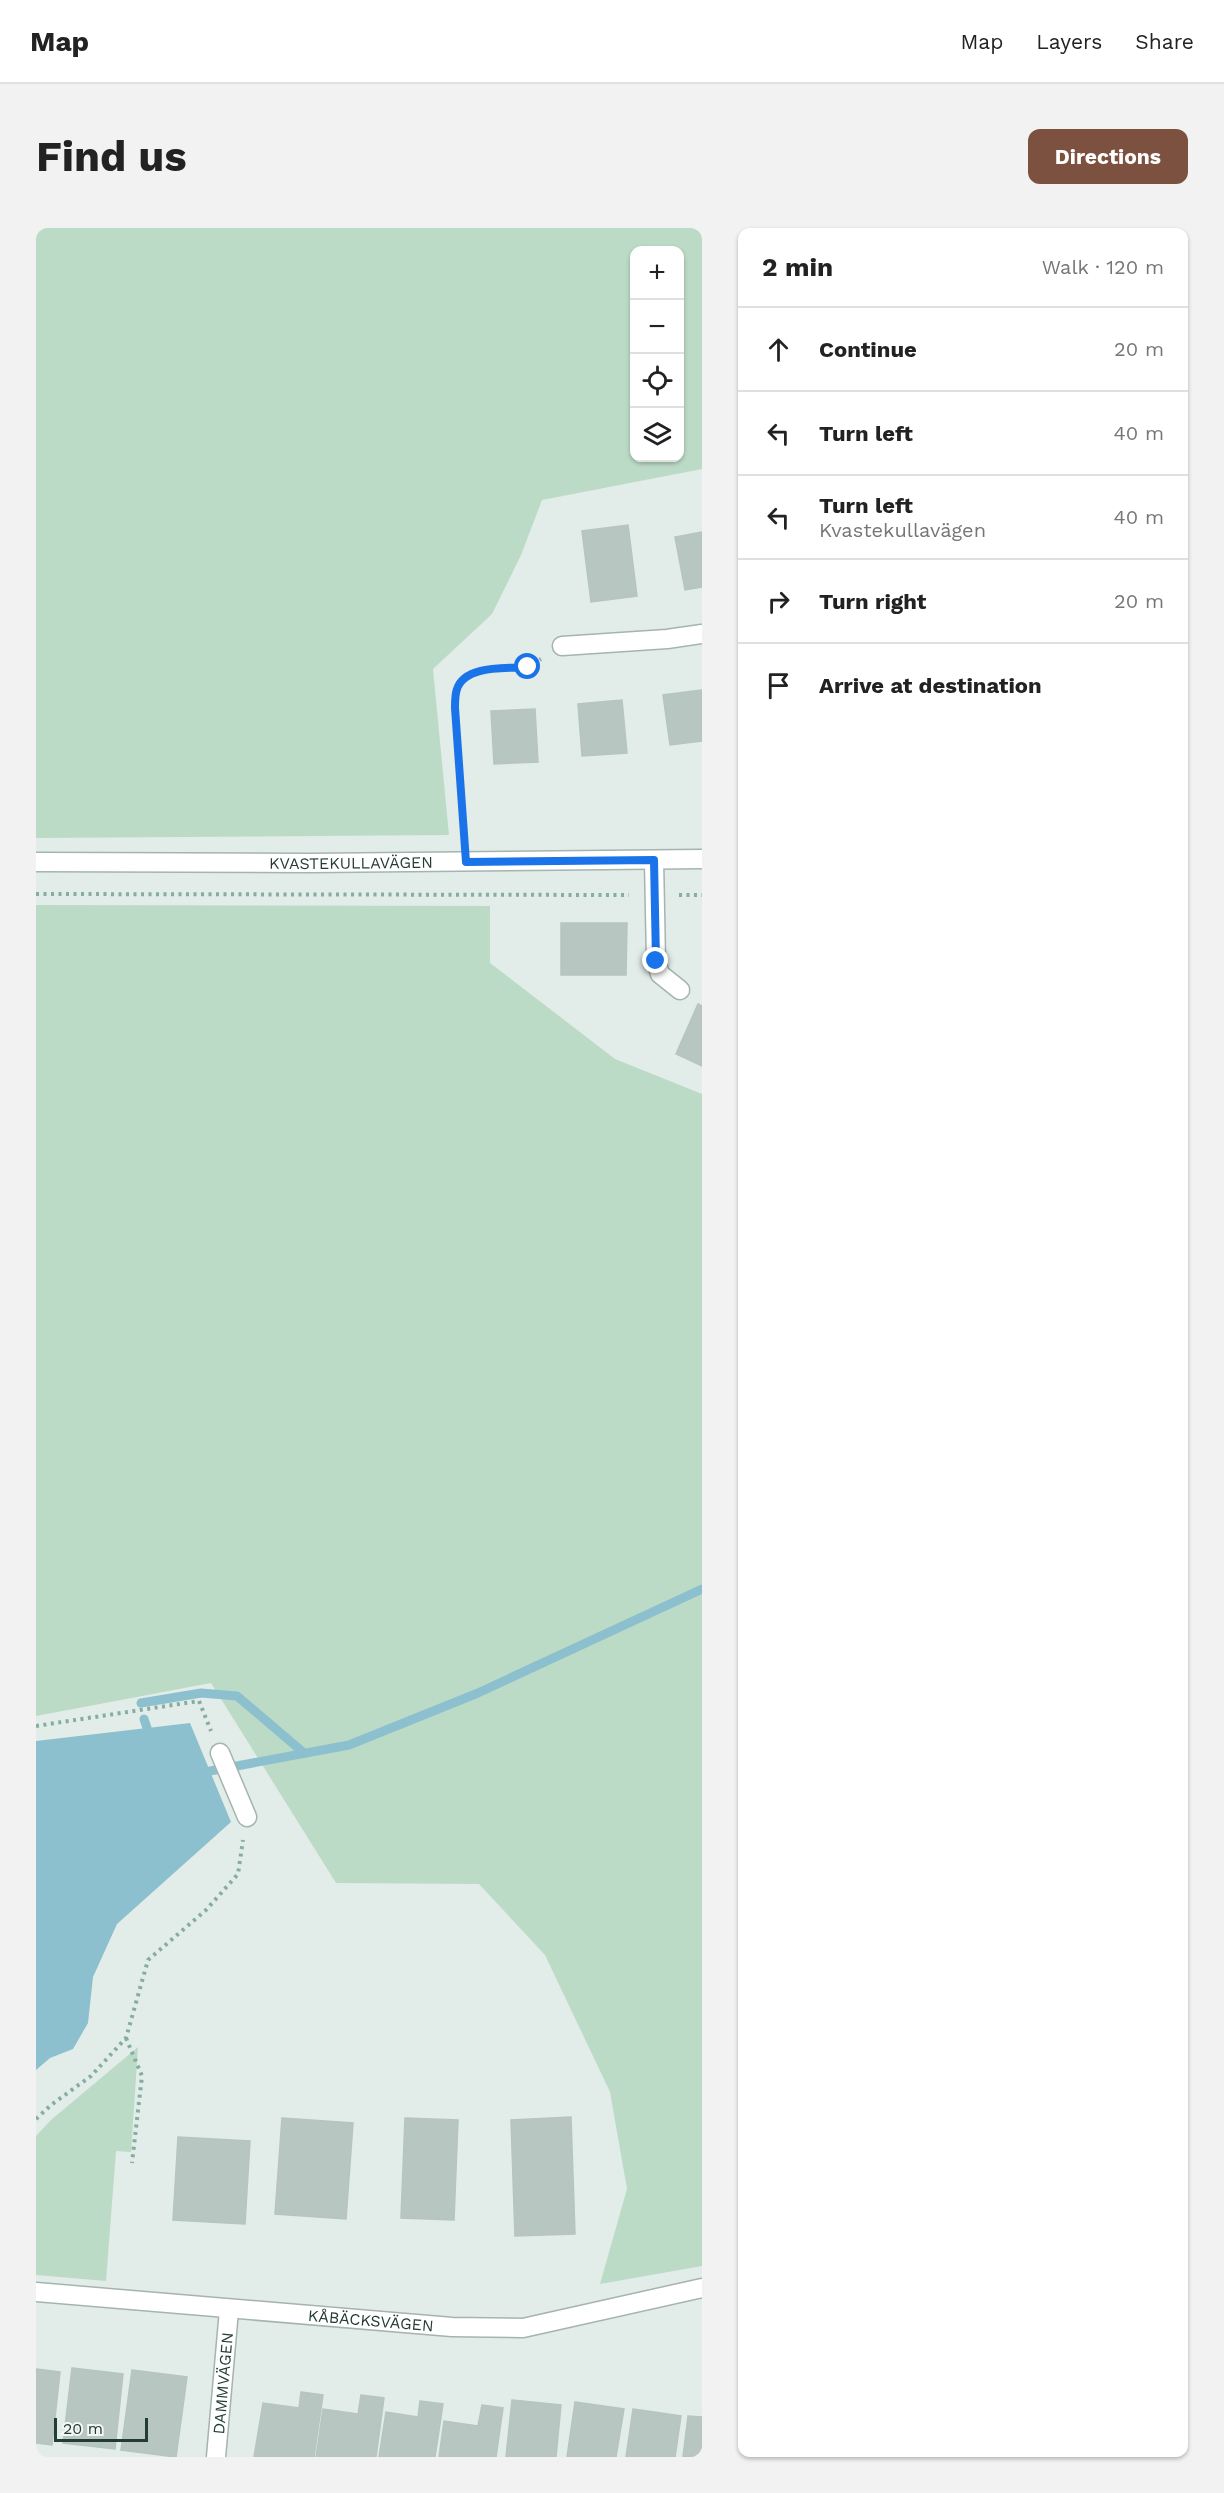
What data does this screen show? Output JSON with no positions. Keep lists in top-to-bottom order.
{
  "streets": {
    "street": ["KVASTEKULLAVÄGEN", "KÅBÄCKSVÄGEN", "DAMMVÄGEN"]
  },
  "crossings": [
    ["KÅBÄCKSVÄGEN", "DAMMVÄGEN"]
  ],
  "scale_bar": "20 m",
  "page": {
    "header": "Map",
    "nav": ["Map", "Layers", "Share"],
    "buttons": "Directions",
    "title": "Find us",
    "heading": ["2 min", "Walk · 120 m"],
    "map_buttons": ["+", "−"],
    "list": [
      ["Continue", "20 m"],
      ["Turn left", "40 m"],
      ["Turn left", "Kvastekullavägen", "40 m"],
      ["Turn right", "20 m"],
      "Arrive at destination"
    ],
    "scale": "20 m"
  }
}
